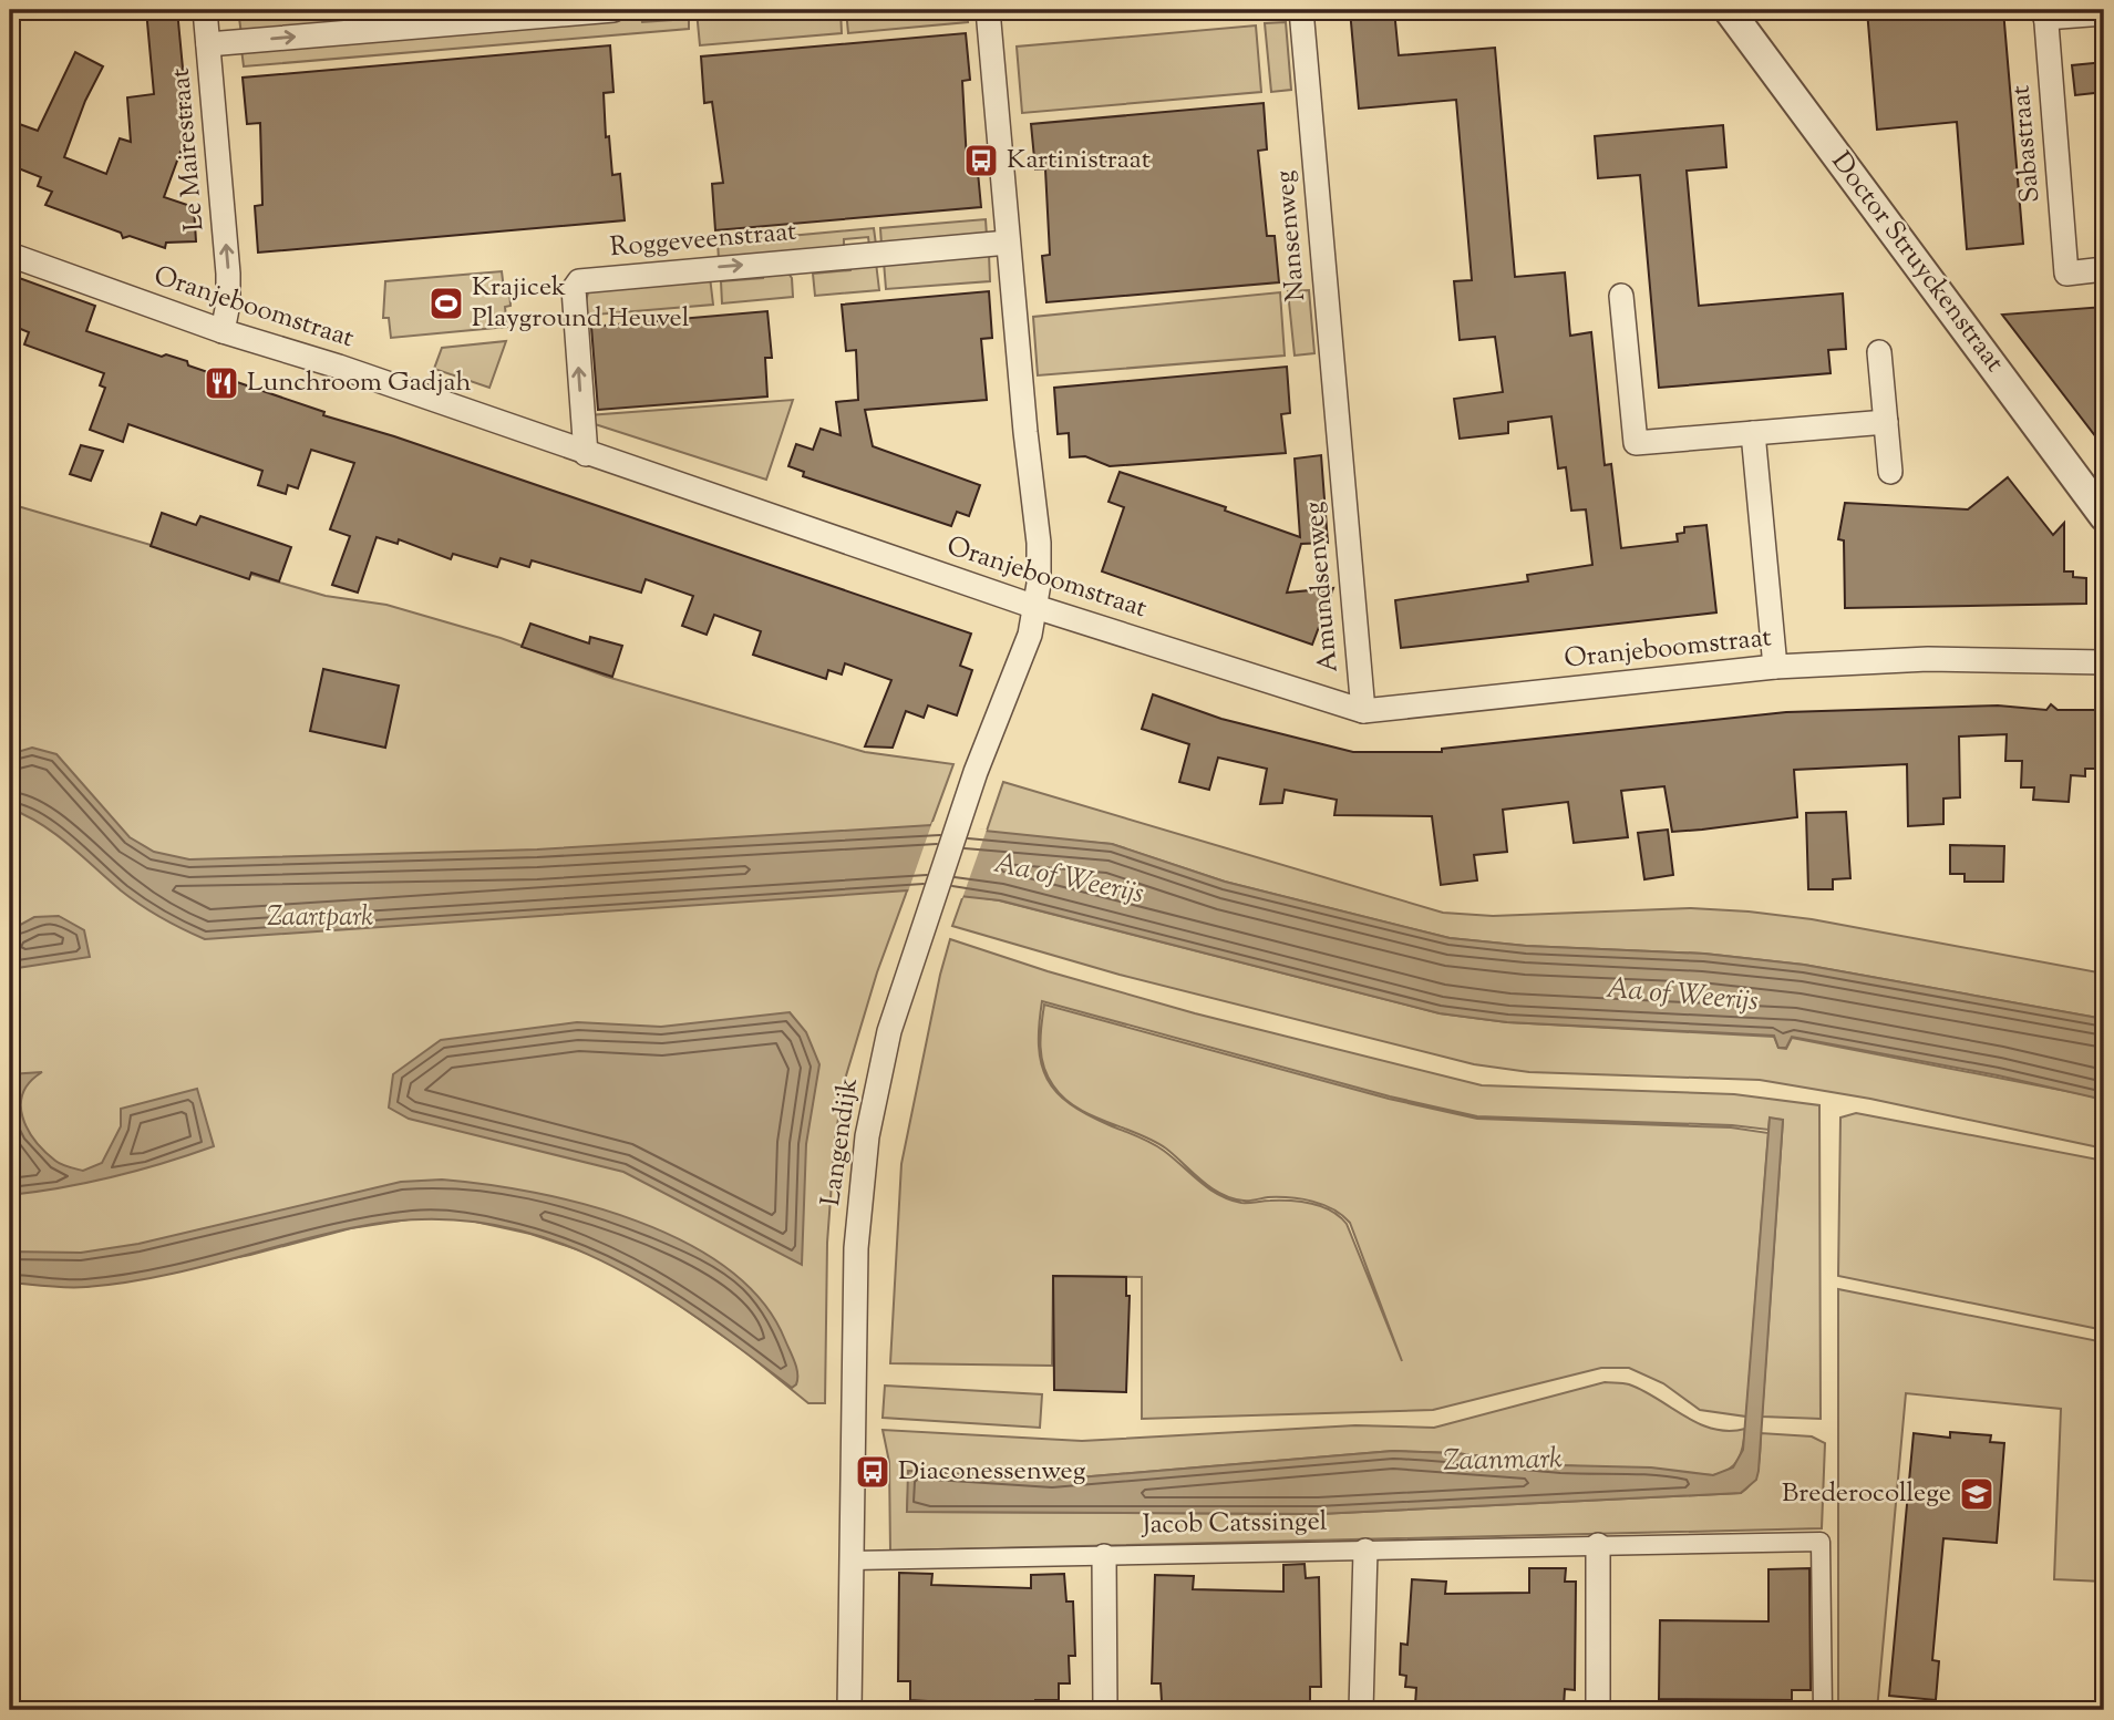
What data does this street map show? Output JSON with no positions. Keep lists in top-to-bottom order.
{
  "streets": {
    "street": [
      "Sabastraat",
      "Le Mairestraat",
      "Nansenweg",
      "Roggeveenstraat",
      "Doctor Struyckenstraat",
      "Oranjeboomstraat",
      "Amundsenweg",
      "Langendijk",
      "Jacob Catssingel"
    ]
  },
  "crossings": [
    ["Le Mairestraat", "Oranjeboomstraat"],
    ["Nansenweg", "Amundsenweg"],
    ["Roggeveenstraat", "Oranjeboomstraat"],
    ["Oranjeboomstraat", "Amundsenweg"],
    ["Oranjeboomstraat", "Langendijk"],
    ["Langendijk", "Jacob Catssingel"]
  ],
  "one_way": ["Le Mairestraat"],
  "water": ["Aa of Weerijs", "Zaanmark"],
  "parks": ["Zaartpark"],
  "places": {
    "bus stop": ["Kartinistraat", "Diaconessenweg"],
    "sports": ["Krajicek Playground Heuvel"],
    "restaurant": ["Lunchroom Gadjah"],
    "school or university": ["Brederocollege"]
  }
}
